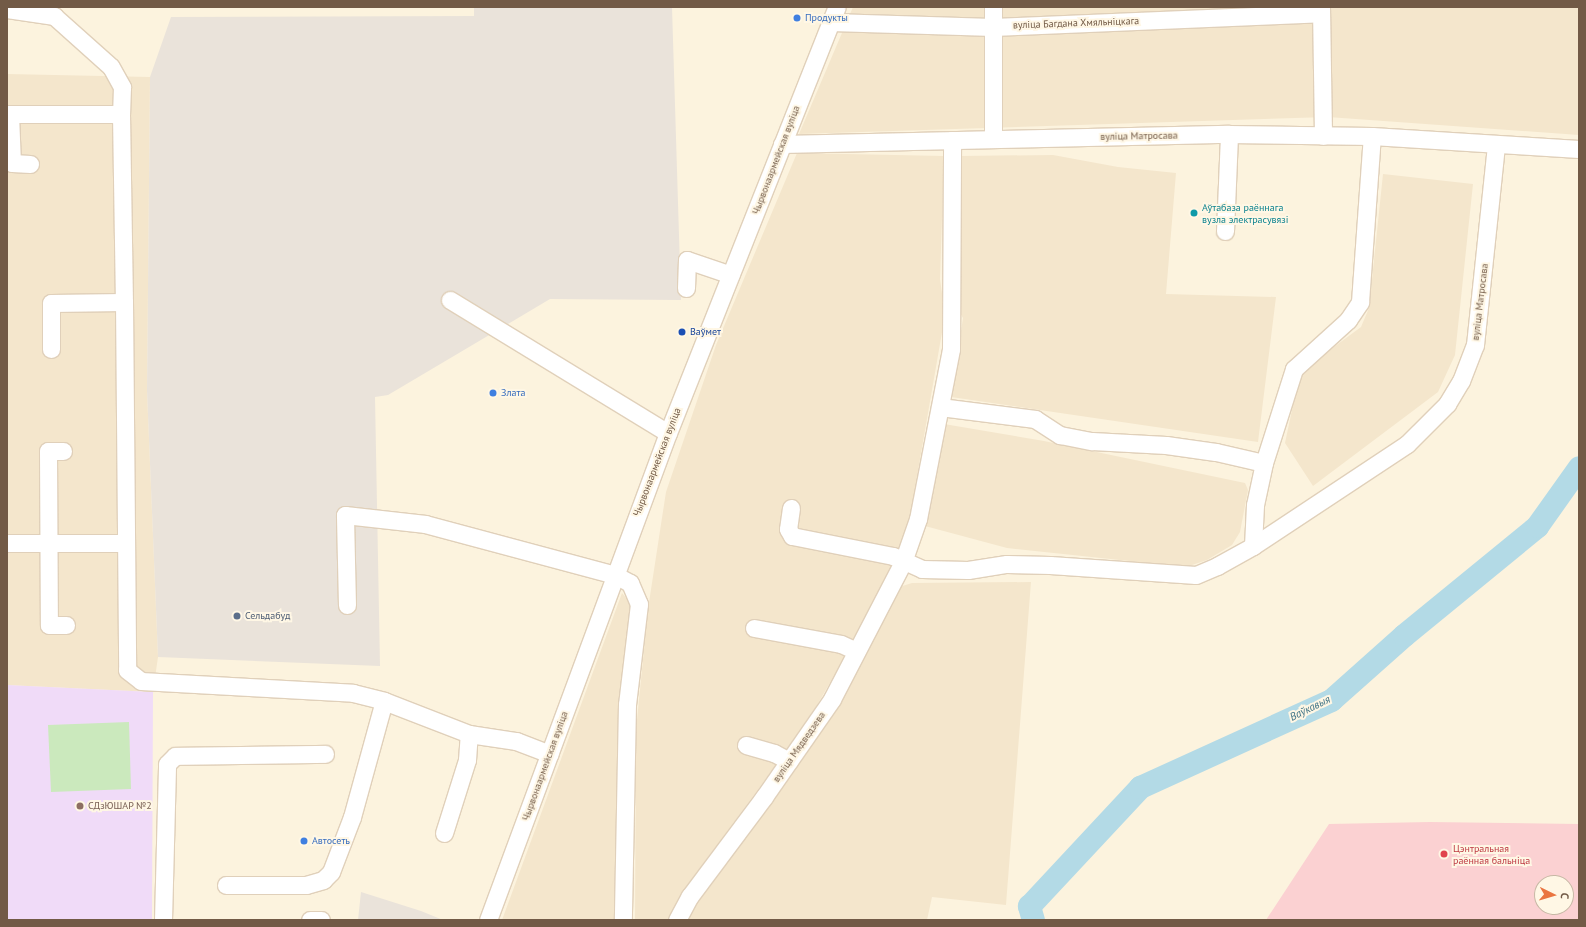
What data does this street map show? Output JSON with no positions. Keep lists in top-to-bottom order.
{
  "streets": {
    "street": [
      "вуліца Багдана Хмяльніцкага",
      "вуліца Матросава",
      "Чырвонаармейская вуліца",
      "вуліца Мядведзева"
    ]
  },
  "crossings": [
    ["вуліца Багдана Хмяльніцкага", "Чырвонаармейская вуліца"],
    ["вуліца Матросава", "Чырвонаармейская вуліца"],
    ["вуліца Матросава", "вуліца Мядведзева"]
  ],
  "water": ["Ваўкавыя"],
  "places": [
    "Продукты",
    "Аўтабаза раённага вузла электрасувязі",
    "Ваўмет",
    "Злата",
    "Сельдабуд",
    "СДзЮШАР №2",
    "Автосеть",
    "Цэнтральная раённая бальніца"
  ],
  "north": "right"
}
